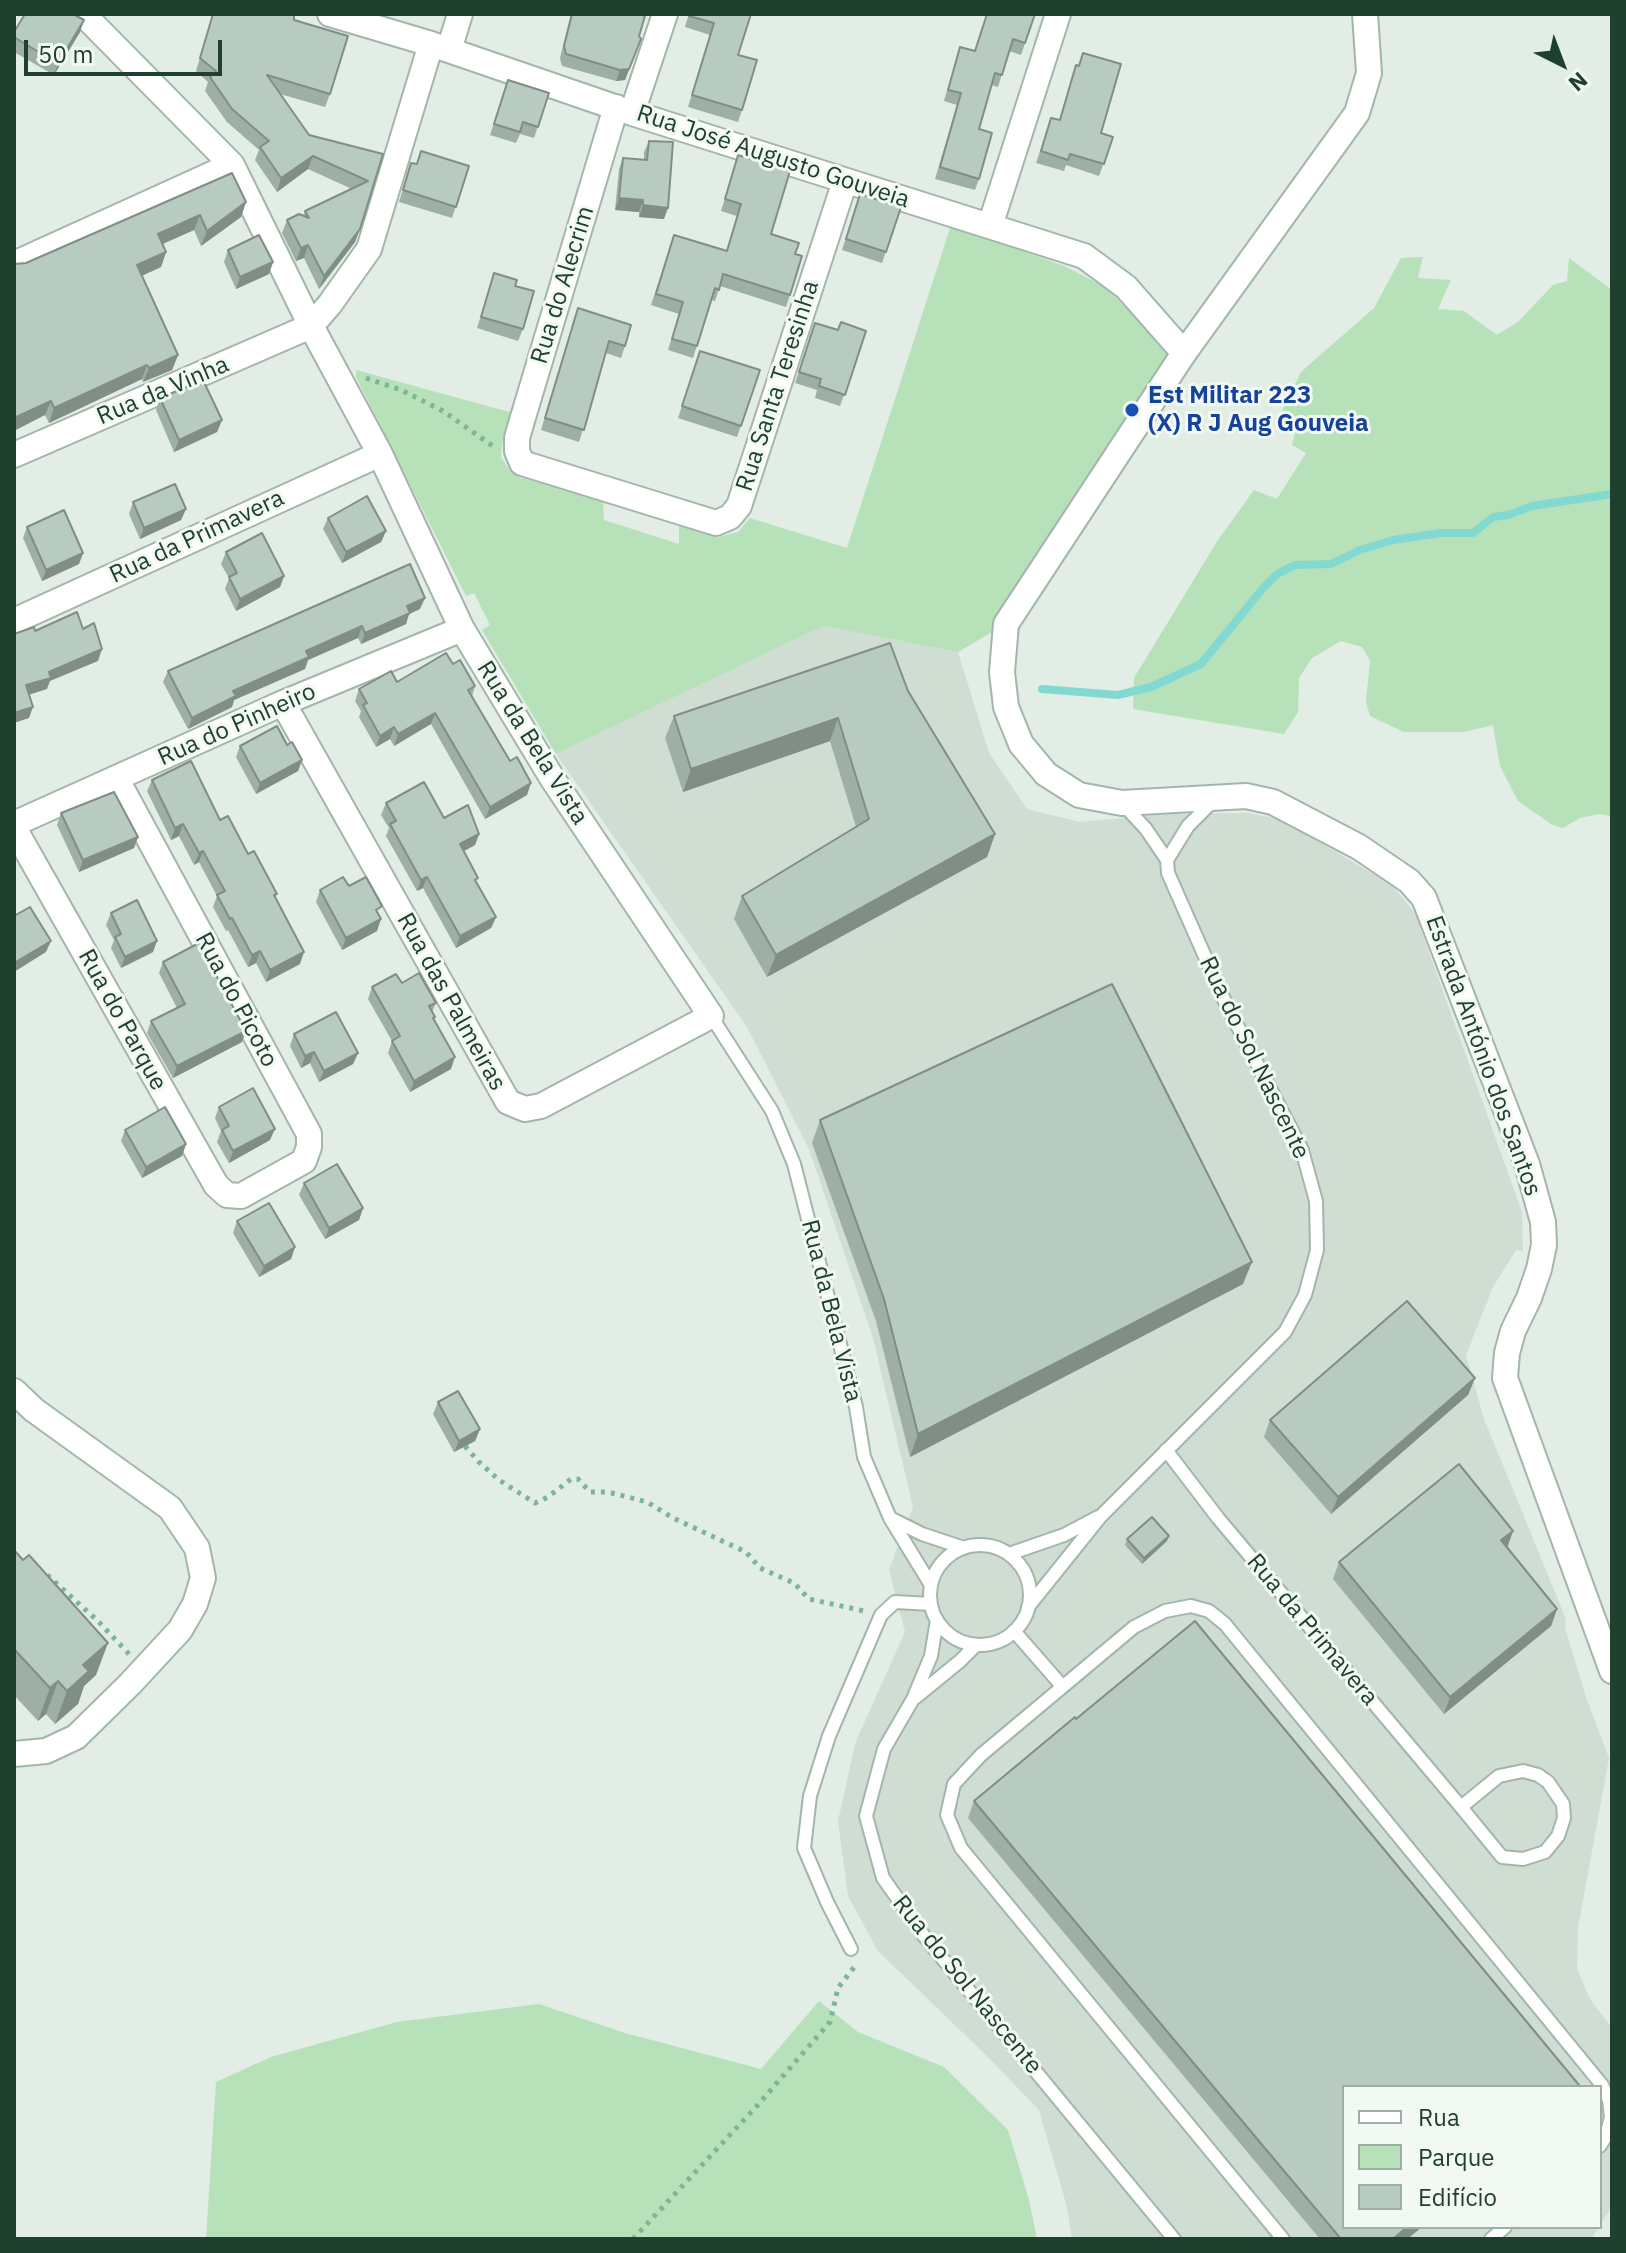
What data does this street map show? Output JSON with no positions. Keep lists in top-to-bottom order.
{
  "streets": {
    "street": [
      "Rua José Augusto Gouveia",
      "Rua do Alecrim",
      "Rua Santa Teresinha",
      "Rua da Vinha",
      "Rua da Primavera",
      "Rua do Pinheiro",
      "Rua da Bela Vista",
      "Rua do Picoto",
      "Rua das Palmeiras",
      "Rua do Parque",
      "Estrada António dos Santos"
    ],
    "lane": ["Rua do Sol Nascente"]
  },
  "crossings": [
    ["Rua José Augusto Gouveia", "Rua do Alecrim"],
    ["Rua José Augusto Gouveia", "Rua Santa Teresinha"],
    ["Rua José Augusto Gouveia", "Estrada António dos Santos"],
    ["Rua do Alecrim", "Rua Santa Teresinha"],
    ["Rua da Vinha", "Rua da Bela Vista"],
    ["Rua da Primavera", "Rua da Bela Vista"],
    ["Rua da Primavera", "Rua do Sol Nascente"],
    ["Rua do Pinheiro", "Rua da Bela Vista"],
    ["Rua do Pinheiro", "Rua do Picoto"],
    ["Rua do Pinheiro", "Rua das Palmeiras"],
    ["Rua do Pinheiro", "Rua do Parque"],
    ["Rua da Bela Vista", "Rua das Palmeiras"],
    ["Rua do Picoto", "Rua do Parque"],
    ["Estrada António dos Santos", "Rua do Sol Nascente"]
  ],
  "places": ["Est Militar 223 (X) R J Aug Gouveia"],
  "legend": ["Rua", "Parque", "Edifício"],
  "scale_bar": "50 m",
  "north": "bottom right"
}
